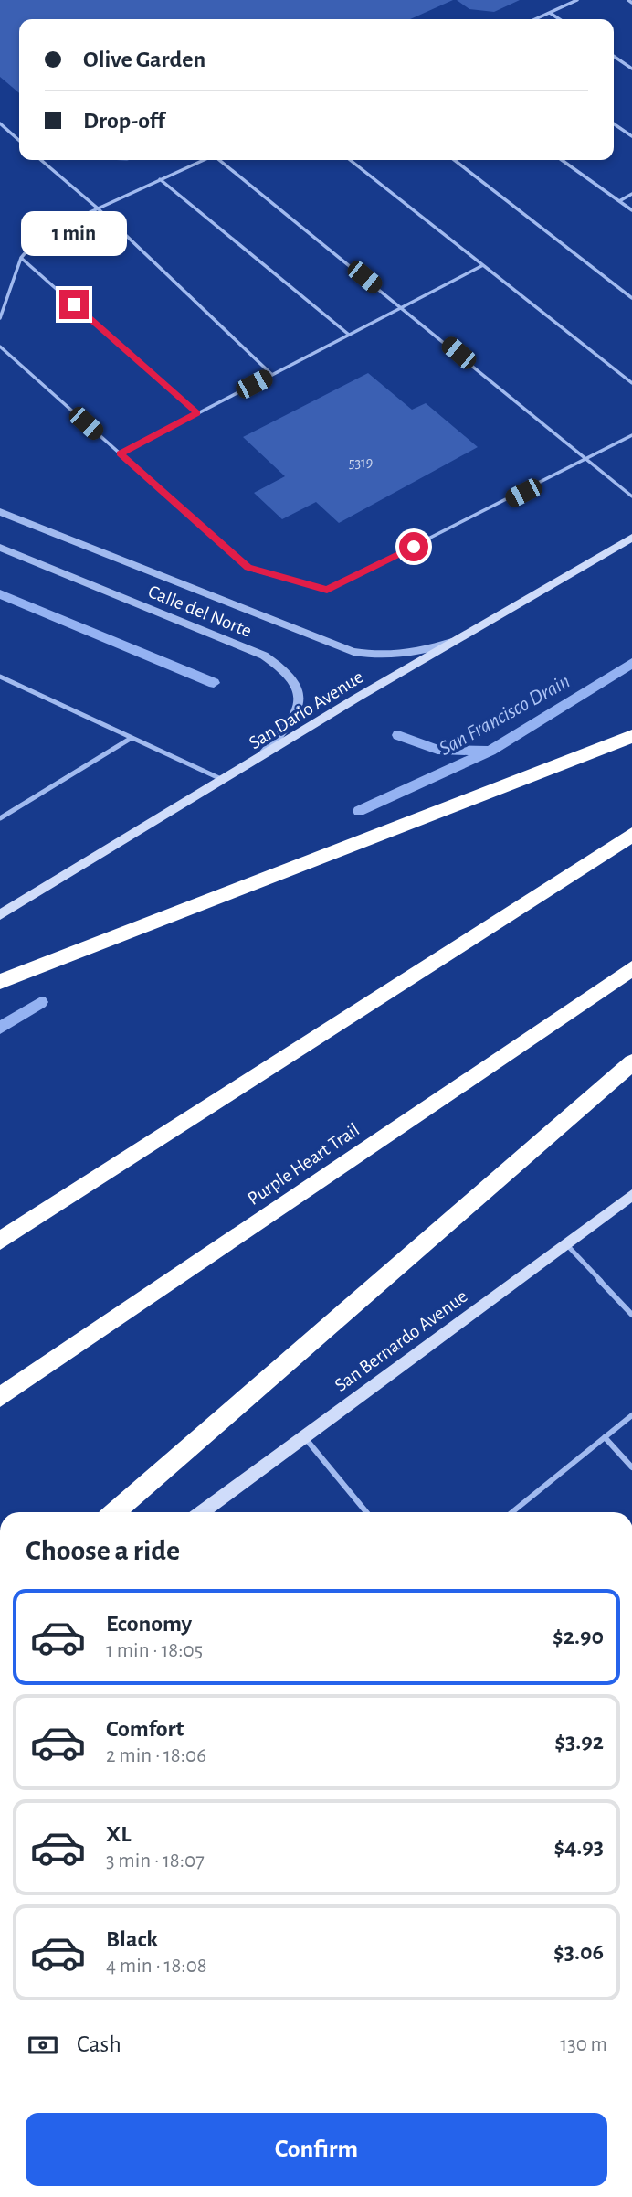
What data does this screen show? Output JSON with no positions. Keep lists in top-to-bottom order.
{
  "streets": {
    "highway": ["Purple Heart Trail"],
    "main road": ["San Dario Avenue", "San Bernardo Avenue"],
    "street": ["Calle del Norte"]
  },
  "crossings": [
    ["Calle del Norte", "San Dario Avenue"]
  ],
  "water": ["San Francisco Drain"],
  "house_numbers": ["5319"],
  "page": {
    "banner": ["Olive Garden", "Drop-off"],
    "bubble": "1 min",
    "heading": "Choose a ride",
    "list": [
      {
        "name": "Economy",
        "note": "1 min · 18:05",
        "value": "$2.90"
      },
      {
        "name": "Comfort",
        "note": "2 min · 18:06",
        "value": "$3.92"
      },
      {
        "name": "XL",
        "note": "3 min · 18:07",
        "value": "$4.93"
      },
      {
        "name": "Black",
        "note": "4 min · 18:08",
        "value": "$3.06"
      }
    ],
    "pay": ["Cash", "130 m"],
    "buttons": "Confirm"
  }
}
